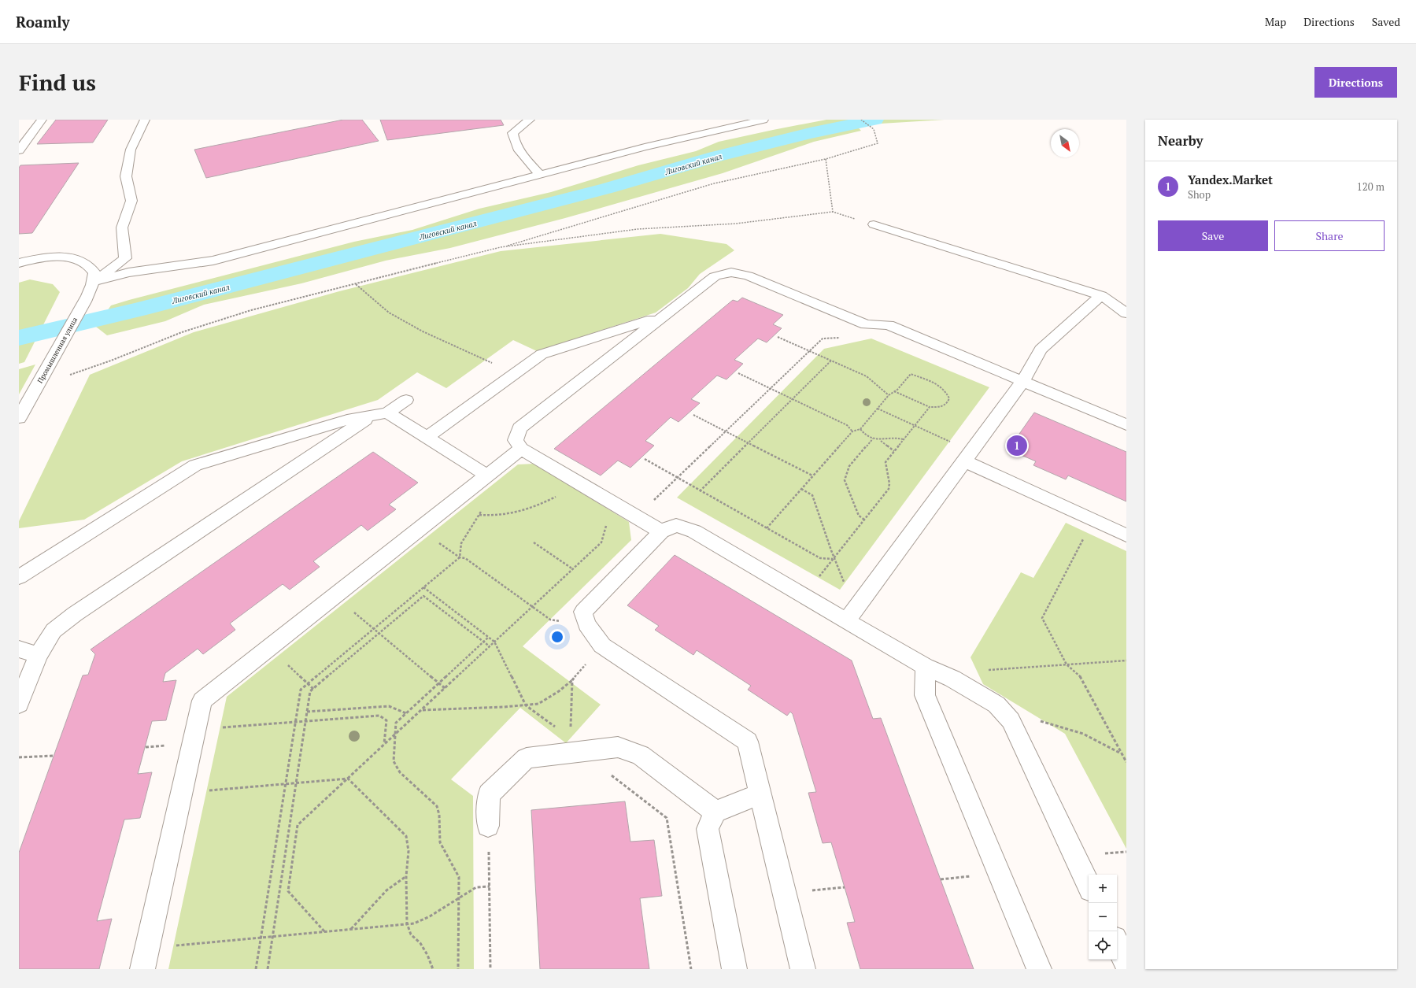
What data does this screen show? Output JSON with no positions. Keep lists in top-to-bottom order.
{
  "streets": {
    "street": ["Промышленная улица"]
  },
  "water": ["Лиговский канал"],
  "north": "bottom right",
  "page": {
    "header": "Roamly",
    "nav": ["Map", "Directions", "Saved"],
    "buttons": [
      "Directions",
      ["Save", "Share"]
    ],
    "title": "Find us",
    "heading": "Nearby",
    "list": [
      {
        "mark": "1",
        "name": "Yandex.Market",
        "note": "Shop",
        "value": "120 m"
      }
    ],
    "pins": "1",
    "map_buttons": ["+", "−"]
  }
}
